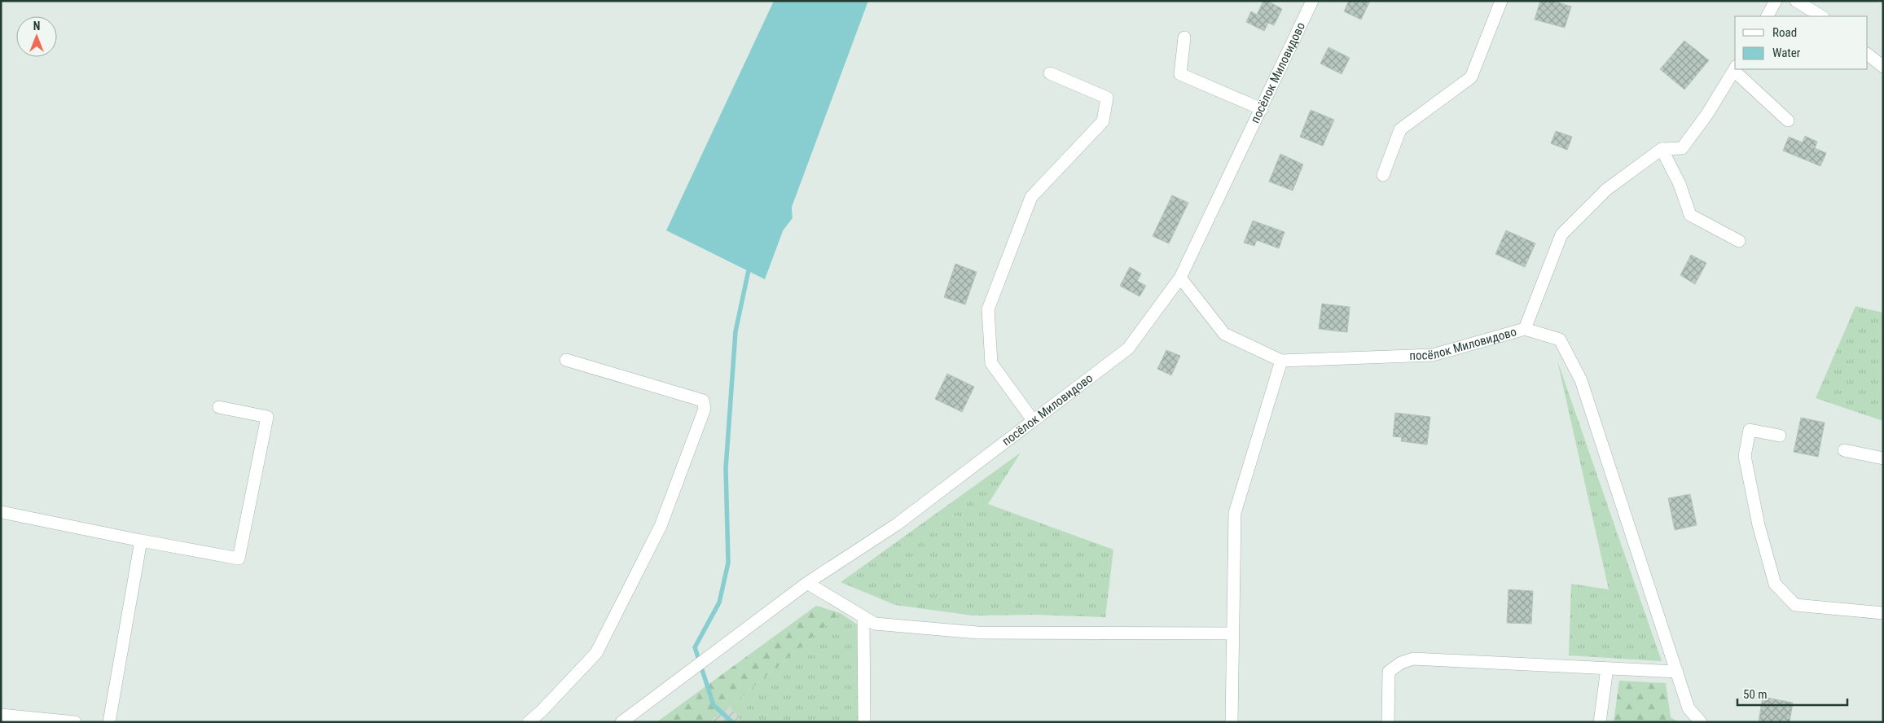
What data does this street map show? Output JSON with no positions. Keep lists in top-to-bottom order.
{
  "streets": {
    "street": ["посёлок Миловидово"]
  },
  "legend": ["Road", "Water"],
  "scale_bar": "50 m",
  "north": "top"
}
